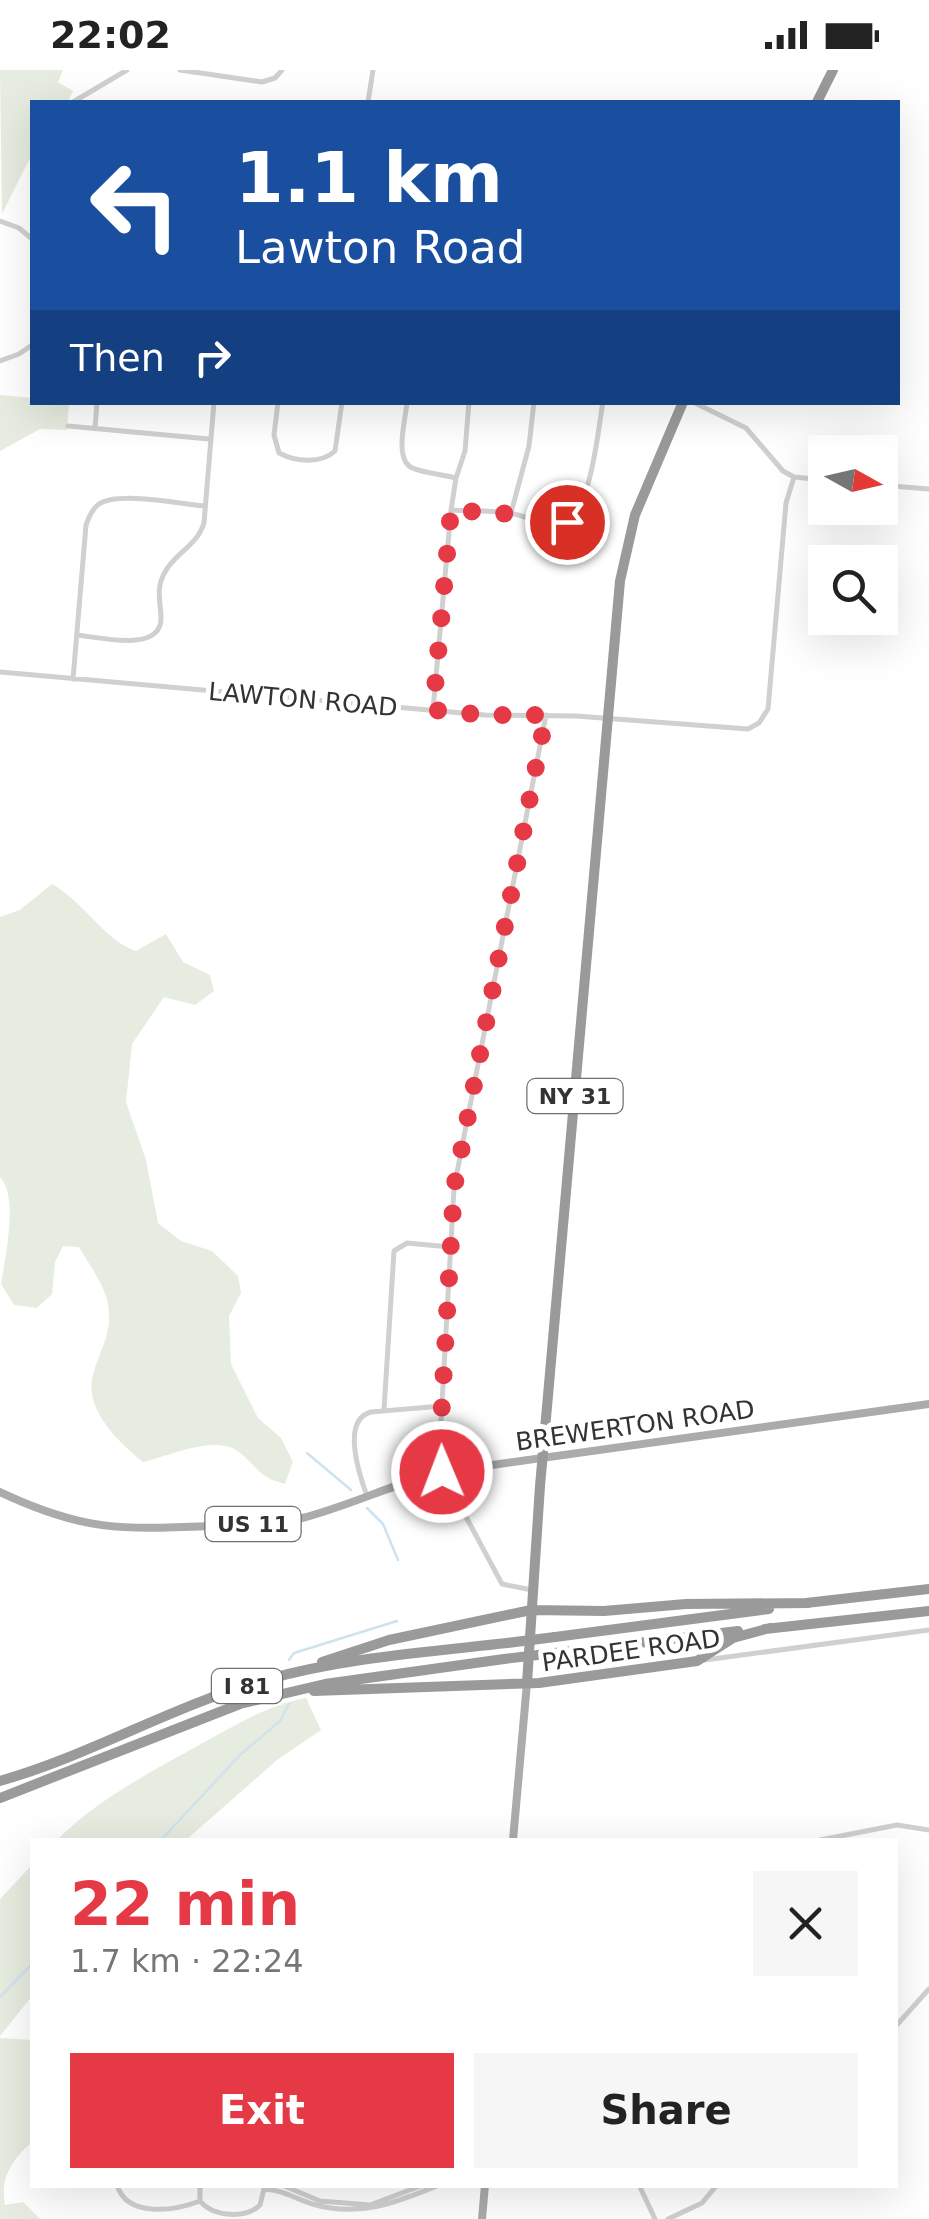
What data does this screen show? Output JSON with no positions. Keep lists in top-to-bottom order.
{
  "streets": {
    "highway": ["NY 31", "PARDEE ROAD", "I 81"],
    "main road": ["BREWERTON ROAD", "US 11"],
    "street": ["LAWTON ROAD"]
  },
  "crossings": [
    ["LAWTON ROAD", "NY 31"],
    ["NY 31", "BREWERTON ROAD"],
    ["NY 31", "PARDEE ROAD"],
    ["PARDEE ROAD", "I 81"]
  ],
  "north": "right",
  "page": {
    "status": "22:02",
    "turn": ["1.1 km", "Lawton Road"],
    "then": "Then",
    "heading": ["22 min", "1.7 km · 22:24"],
    "buttons": ["Exit", "Share"]
  }
}
